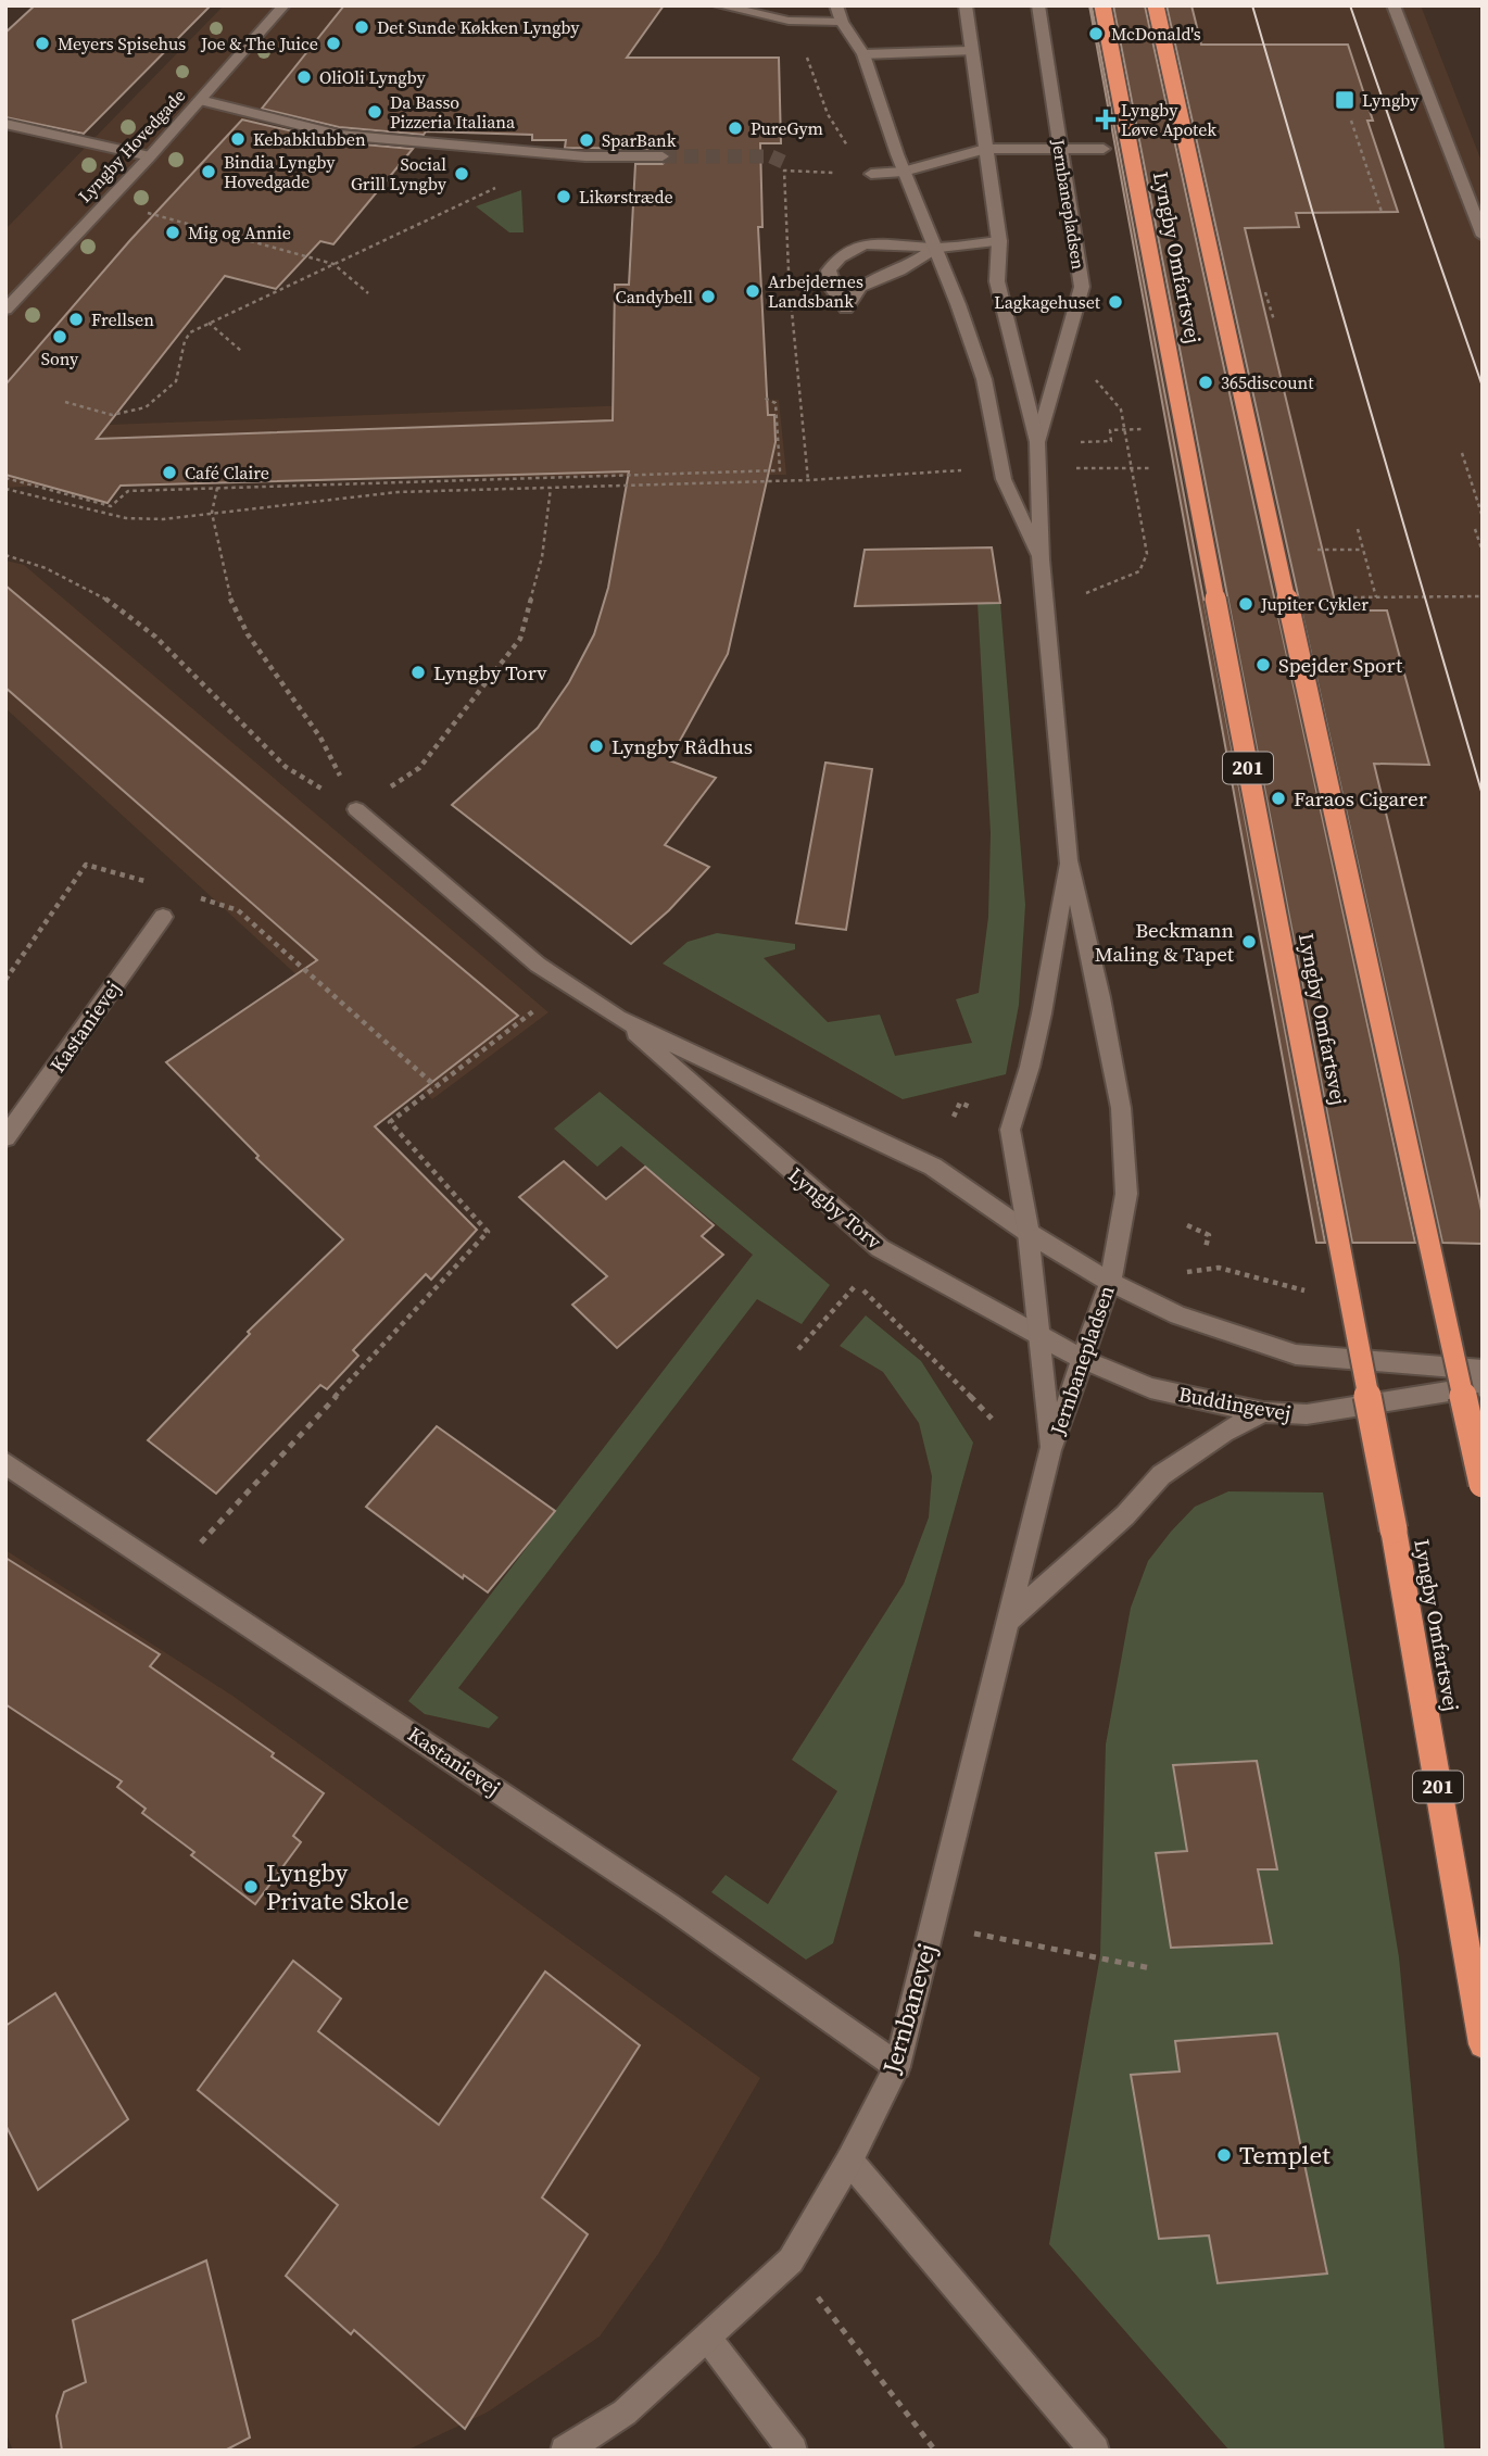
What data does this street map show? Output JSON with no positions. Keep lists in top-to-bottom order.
{
  "streets": {
    "highway": ["Lyngby Omfartsvej", "201"],
    "street": [
      "Lyngby Hovedgade",
      "Jernbanepladsen",
      "Kastanievej",
      "Lyngby Torv",
      "Buddingevej",
      "Jernbanevej"
    ]
  },
  "crossings": [
    ["Jernbanepladsen", "Lyngby Torv"],
    ["Jernbanepladsen", "Buddingevej"],
    ["Jernbanepladsen", "Jernbanevej"],
    ["Kastanievej", "Jernbanevej"],
    ["Lyngby Torv", "Buddingevej"]
  ],
  "places": {
    "other": [
      "Det Sunde Køkken Lyngby",
      "McDonald's",
      "Meyers Spisehus",
      "Joe & The Juice",
      "OliOli Lyngby",
      "Da Basso Pizzeria Italiana",
      "PureGym",
      "Kebabklubben",
      "SparBank",
      "Bindia Lyngby Hovedgade",
      "Social Grill Lyngby",
      "Likørstræde",
      "Mig og Annie",
      "Arbejdernes Landsbank",
      "Candybell",
      "Lagkagehuset",
      "Frellsen",
      "Sony",
      "365discount",
      "Café Claire",
      "Jupiter Cykler",
      "Spejder Sport",
      "Lyngby Torv",
      "Lyngby Rådhus",
      "Faraos Cigarer",
      "Beckmann Maling & Tapet",
      "Lyngby Private Skole",
      "Templet"
    ],
    "transit": ["Lyngby"],
    "health": ["Lyngby Løve Apotek"]
  }
}
